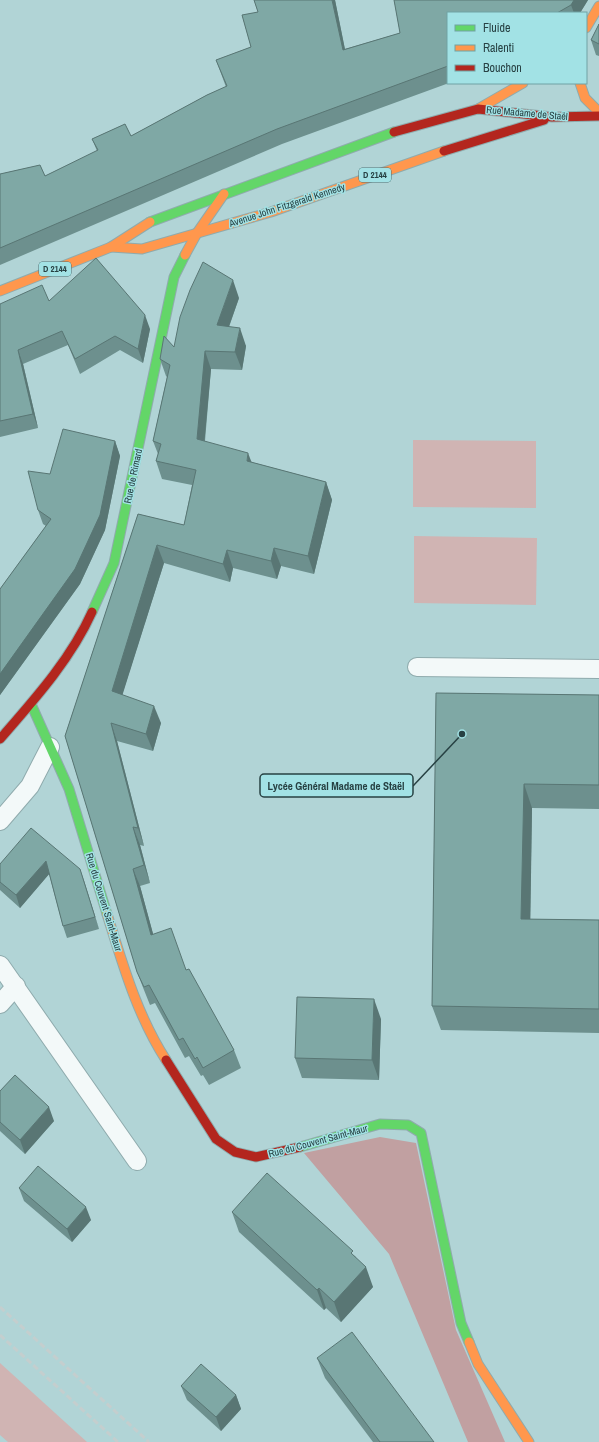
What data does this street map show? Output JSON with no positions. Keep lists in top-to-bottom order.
{
  "streets": {
    "street": [
      "Rue Madame de Staël",
      "D 2144",
      "Avenue John Fitzgerald Kennedy",
      "Rue de Rimard",
      "Rue du Couvent Saint-Maur"
    ]
  },
  "crossings": [
    ["Rue Madame de Staël", "Avenue John Fitzgerald Kennedy"],
    ["Avenue John Fitzgerald Kennedy", "Rue de Rimard"],
    ["Rue de Rimard", "Rue du Couvent Saint-Maur"]
  ],
  "places": ["Lycée Général Madame de Staël"],
  "legend": ["Fluide", "Ralenti", "Bouchon"]
}
